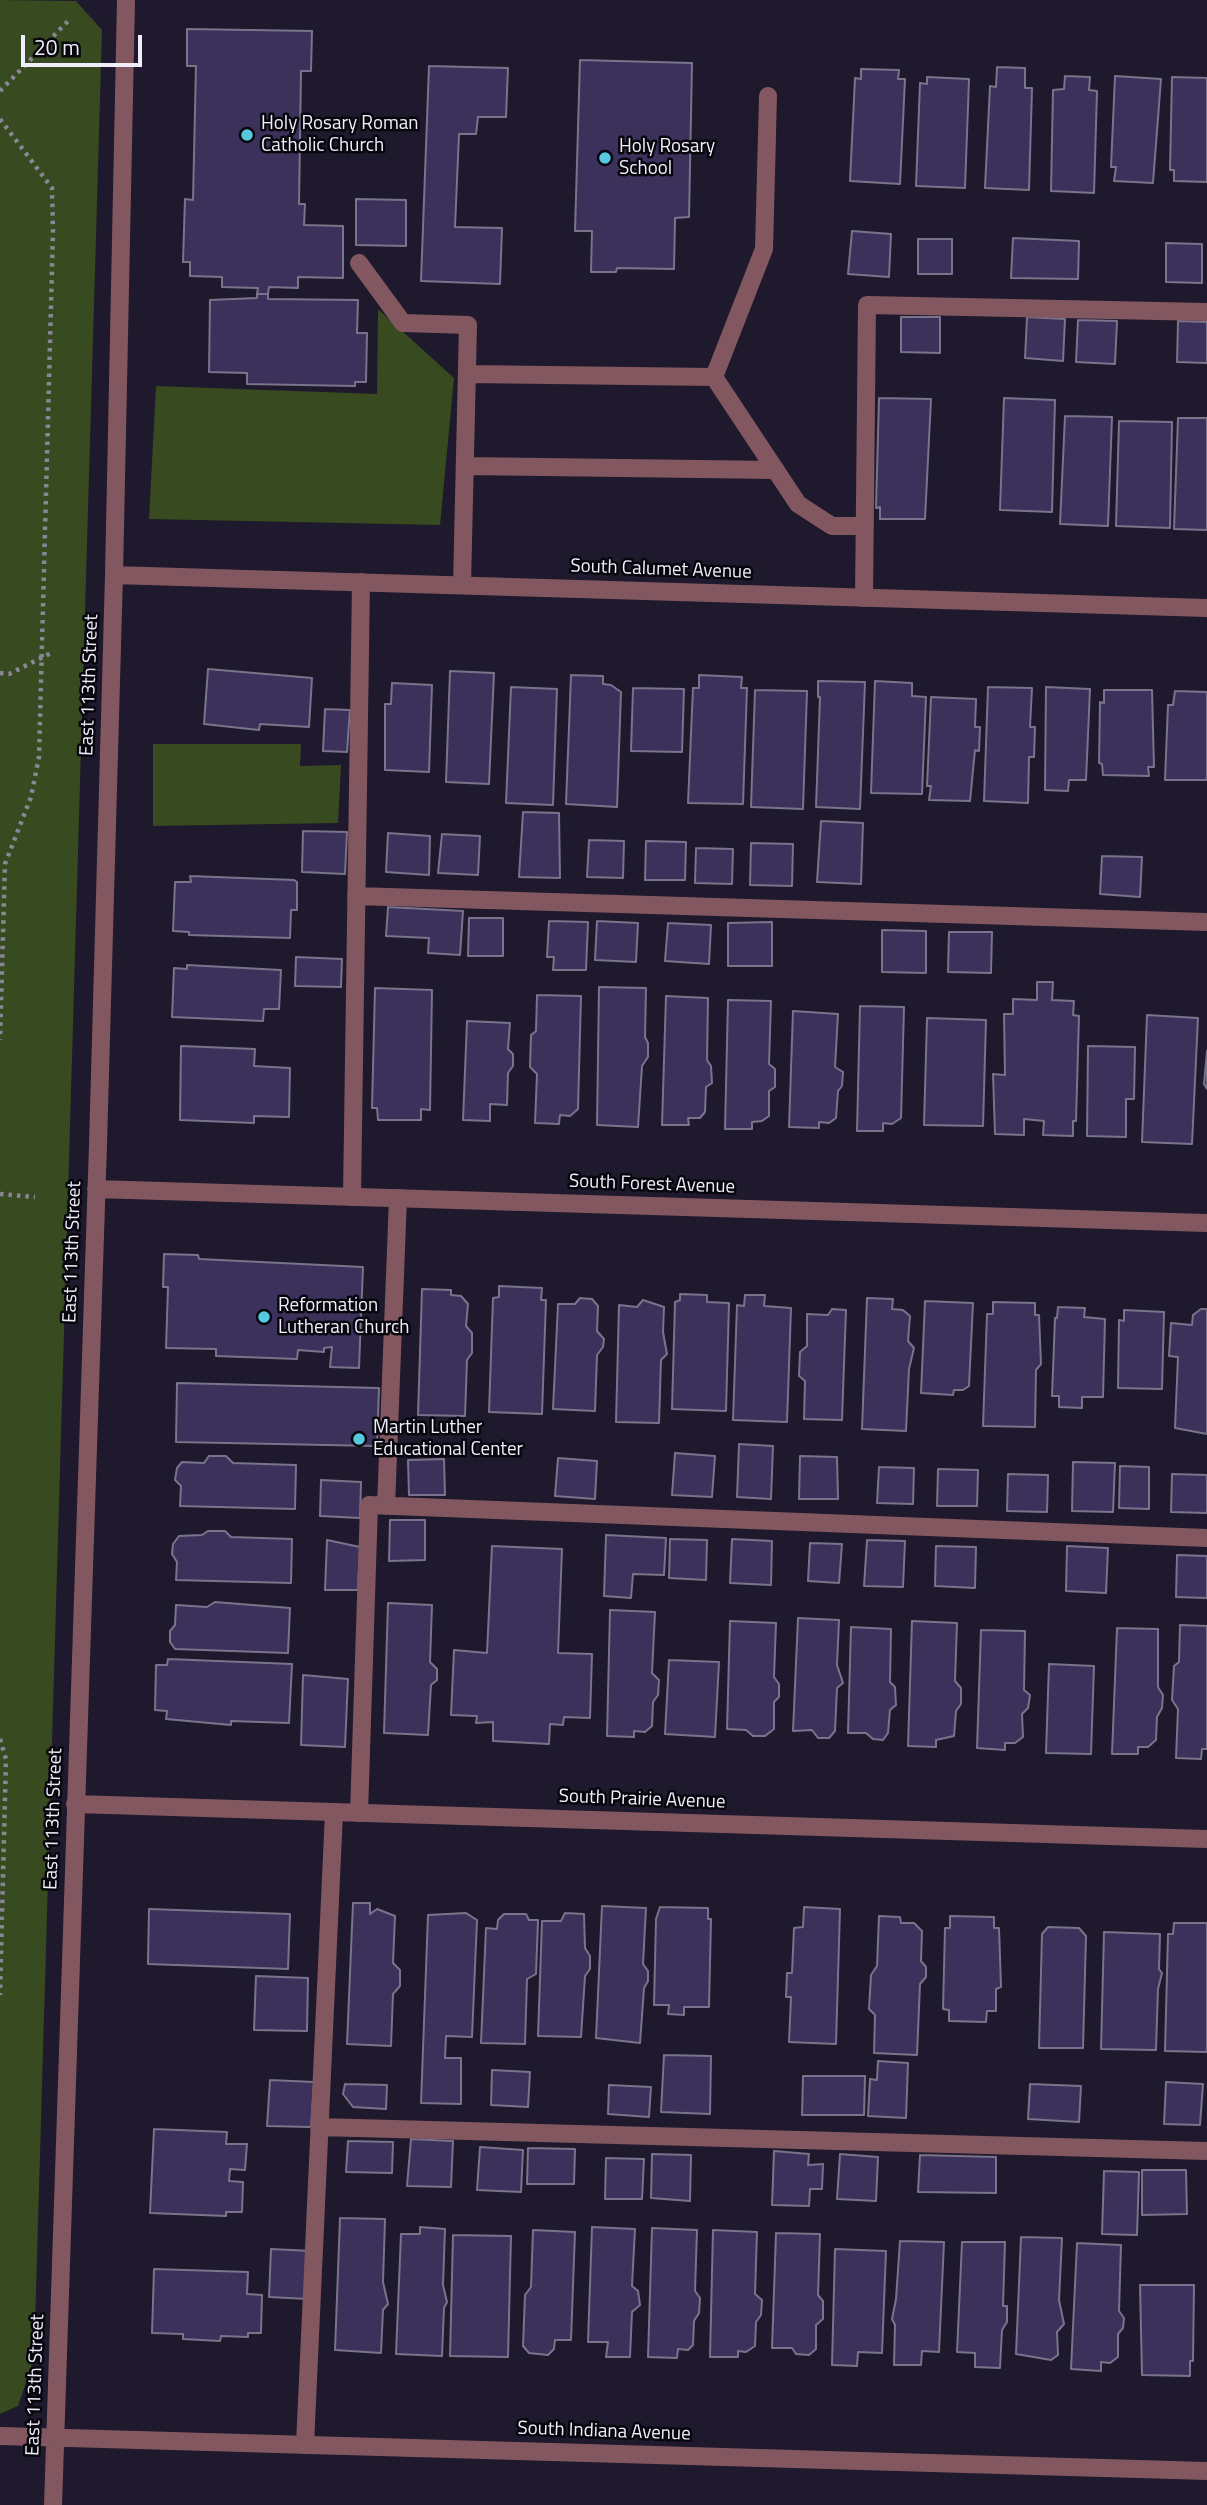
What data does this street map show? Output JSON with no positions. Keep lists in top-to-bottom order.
{
  "streets": {
    "street": [
      "South Calumet Avenue",
      "East 113th Street",
      "South Forest Avenue",
      "South Prairie Avenue",
      "South Indiana Avenue"
    ]
  },
  "crossings": [
    ["South Calumet Avenue", "East 113th Street"],
    ["East 113th Street", "South Forest Avenue"],
    ["East 113th Street", "South Prairie Avenue"],
    ["East 113th Street", "South Indiana Avenue"]
  ],
  "places": [
    "Holy Rosary Roman Catholic Church",
    "Holy Rosary School",
    "Reformation Lutheran Church",
    "Martin Luther Educational Center"
  ],
  "scale_bar": "20 m"
}
